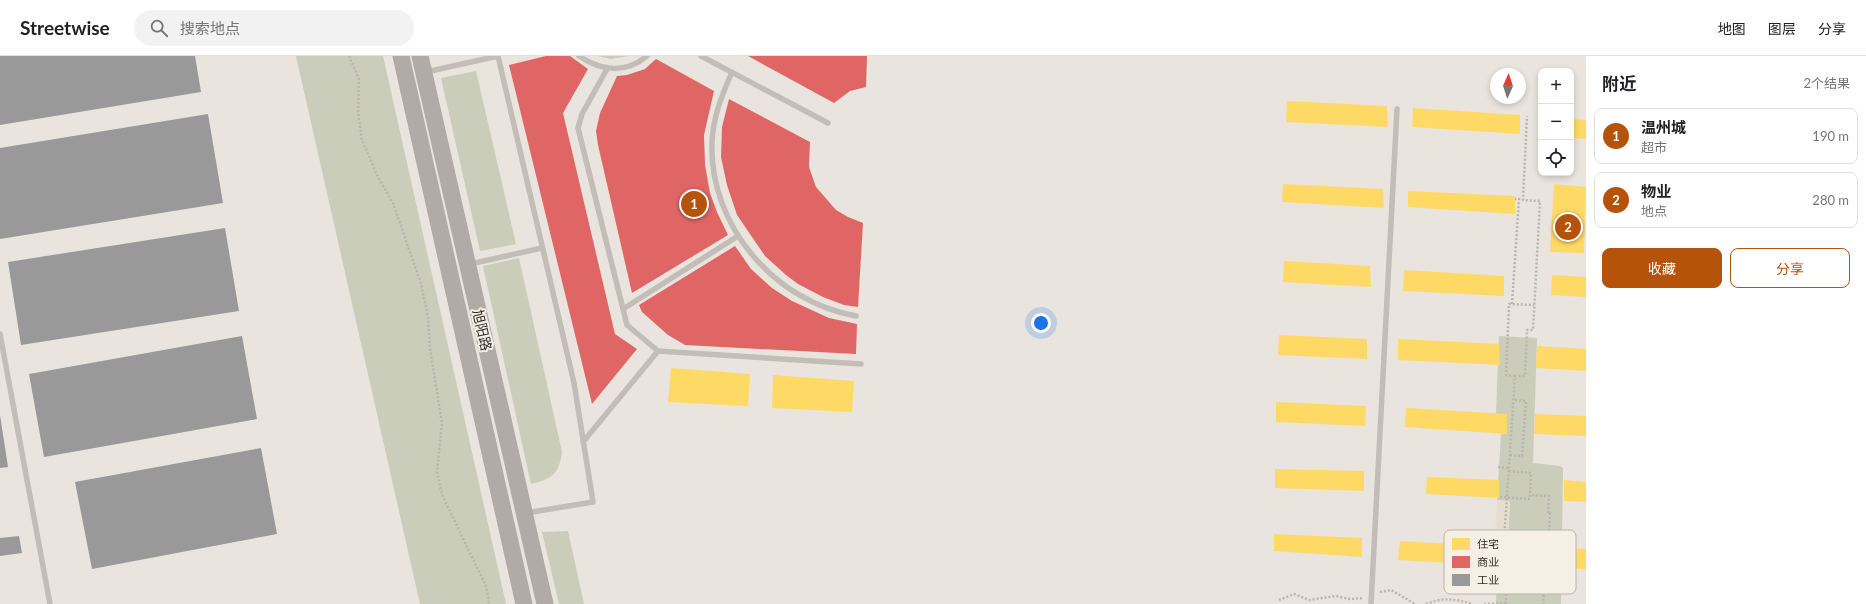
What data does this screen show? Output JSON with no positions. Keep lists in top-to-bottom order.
{
  "streets": {
    "main road": ["旭阳路"]
  },
  "legend": ["住宅", "商业", "工业"],
  "north": "top",
  "page": {
    "header": "Streetwise",
    "search": "搜索地点",
    "nav": ["地图", "图层", "分享"],
    "heading": ["附近", "2个结果"],
    "map_buttons": ["+", "−"],
    "list": [
      {
        "mark": "1",
        "name": "温州城",
        "note": "超市",
        "value": "190 m"
      },
      {
        "mark": "2",
        "name": "物业",
        "note": "地点",
        "value": "280 m"
      }
    ],
    "pins": ["1", "2"],
    "buttons": ["收藏", "分享"]
  }
}
